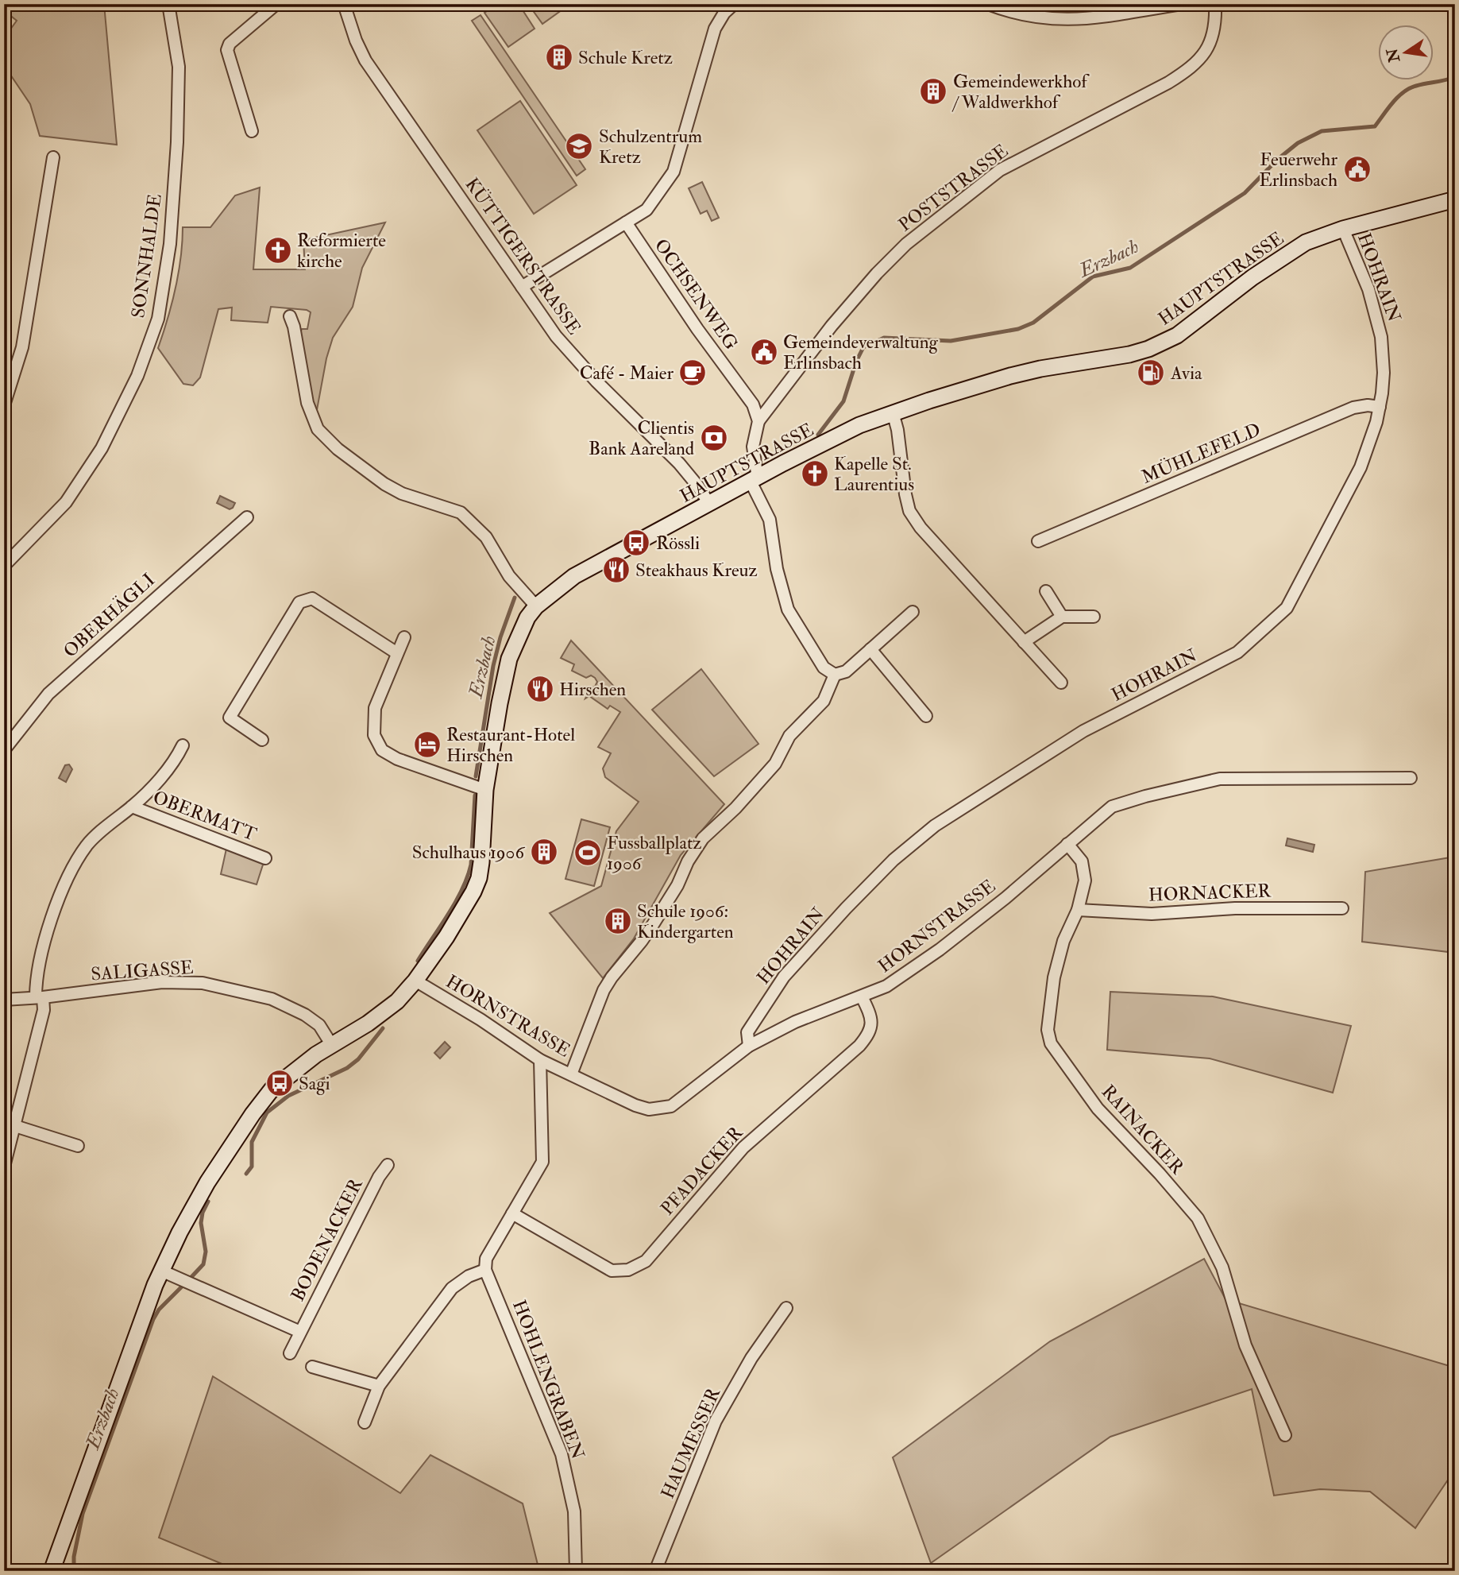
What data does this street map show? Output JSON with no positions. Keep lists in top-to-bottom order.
{
  "streets": {
    "main road": ["HAUPTSTRASSE"],
    "street": [
      "POSTSTRASSE",
      "SONNHALDE",
      "KÜTTIGERSTRASSE",
      "HOHRAIN",
      "OCHSENWEG",
      "MÜHLEFELD",
      "OBERHÄGLI",
      "OBERMATT",
      "HORNACKER",
      "HORNSTRASSE",
      "SALIGASSE",
      "RAINACKER",
      "PFADACKER",
      "BODENACKER",
      "HOHLENGRABEN",
      "HAUMESSER"
    ]
  },
  "crossings": [
    ["POSTSTRASSE", "OCHSENWEG"],
    ["KÜTTIGERSTRASSE", "HAUPTSTRASSE"],
    ["HOHRAIN", "HAUPTSTRASSE"],
    ["HOHRAIN", "MÜHLEFELD"],
    ["HOHRAIN", "HORNSTRASSE"],
    ["HAUPTSTRASSE", "HORNSTRASSE"],
    ["HAUPTSTRASSE", "SALIGASSE"],
    ["OBERMATT", "SALIGASSE"],
    ["HORNACKER", "RAINACKER"],
    ["HORNSTRASSE", "RAINACKER"],
    ["HORNSTRASSE", "PFADACKER"]
  ],
  "water": ["Erzbach"],
  "places": {
    "building": [
      "Schule Kretz",
      "Gemeindewerkhof / Waldwerkhof",
      "Schulhaus 1906",
      "Schule 1906: Kindergarten"
    ],
    "school or university": ["Schulzentrum Kretz"],
    "public building": ["Feuerwehr Erlinsbach", "Gemeindeverwaltung Erlinsbach"],
    "church": ["Reformierte kirche", "Kapelle St. Laurentius"],
    "cafe": ["Café - Maier"],
    "fuel station": ["Avia"],
    "bank": ["Clientis Bank Aareland"],
    "bus stop": ["Rössli", "Sagi"],
    "restaurant": ["Steakhaus Kreuz", "Hirschen"],
    "hotel": ["Restaurant-Hotel Hirschen"],
    "sports": ["Fussballplatz 1906"]
  },
  "north": "left"
}
